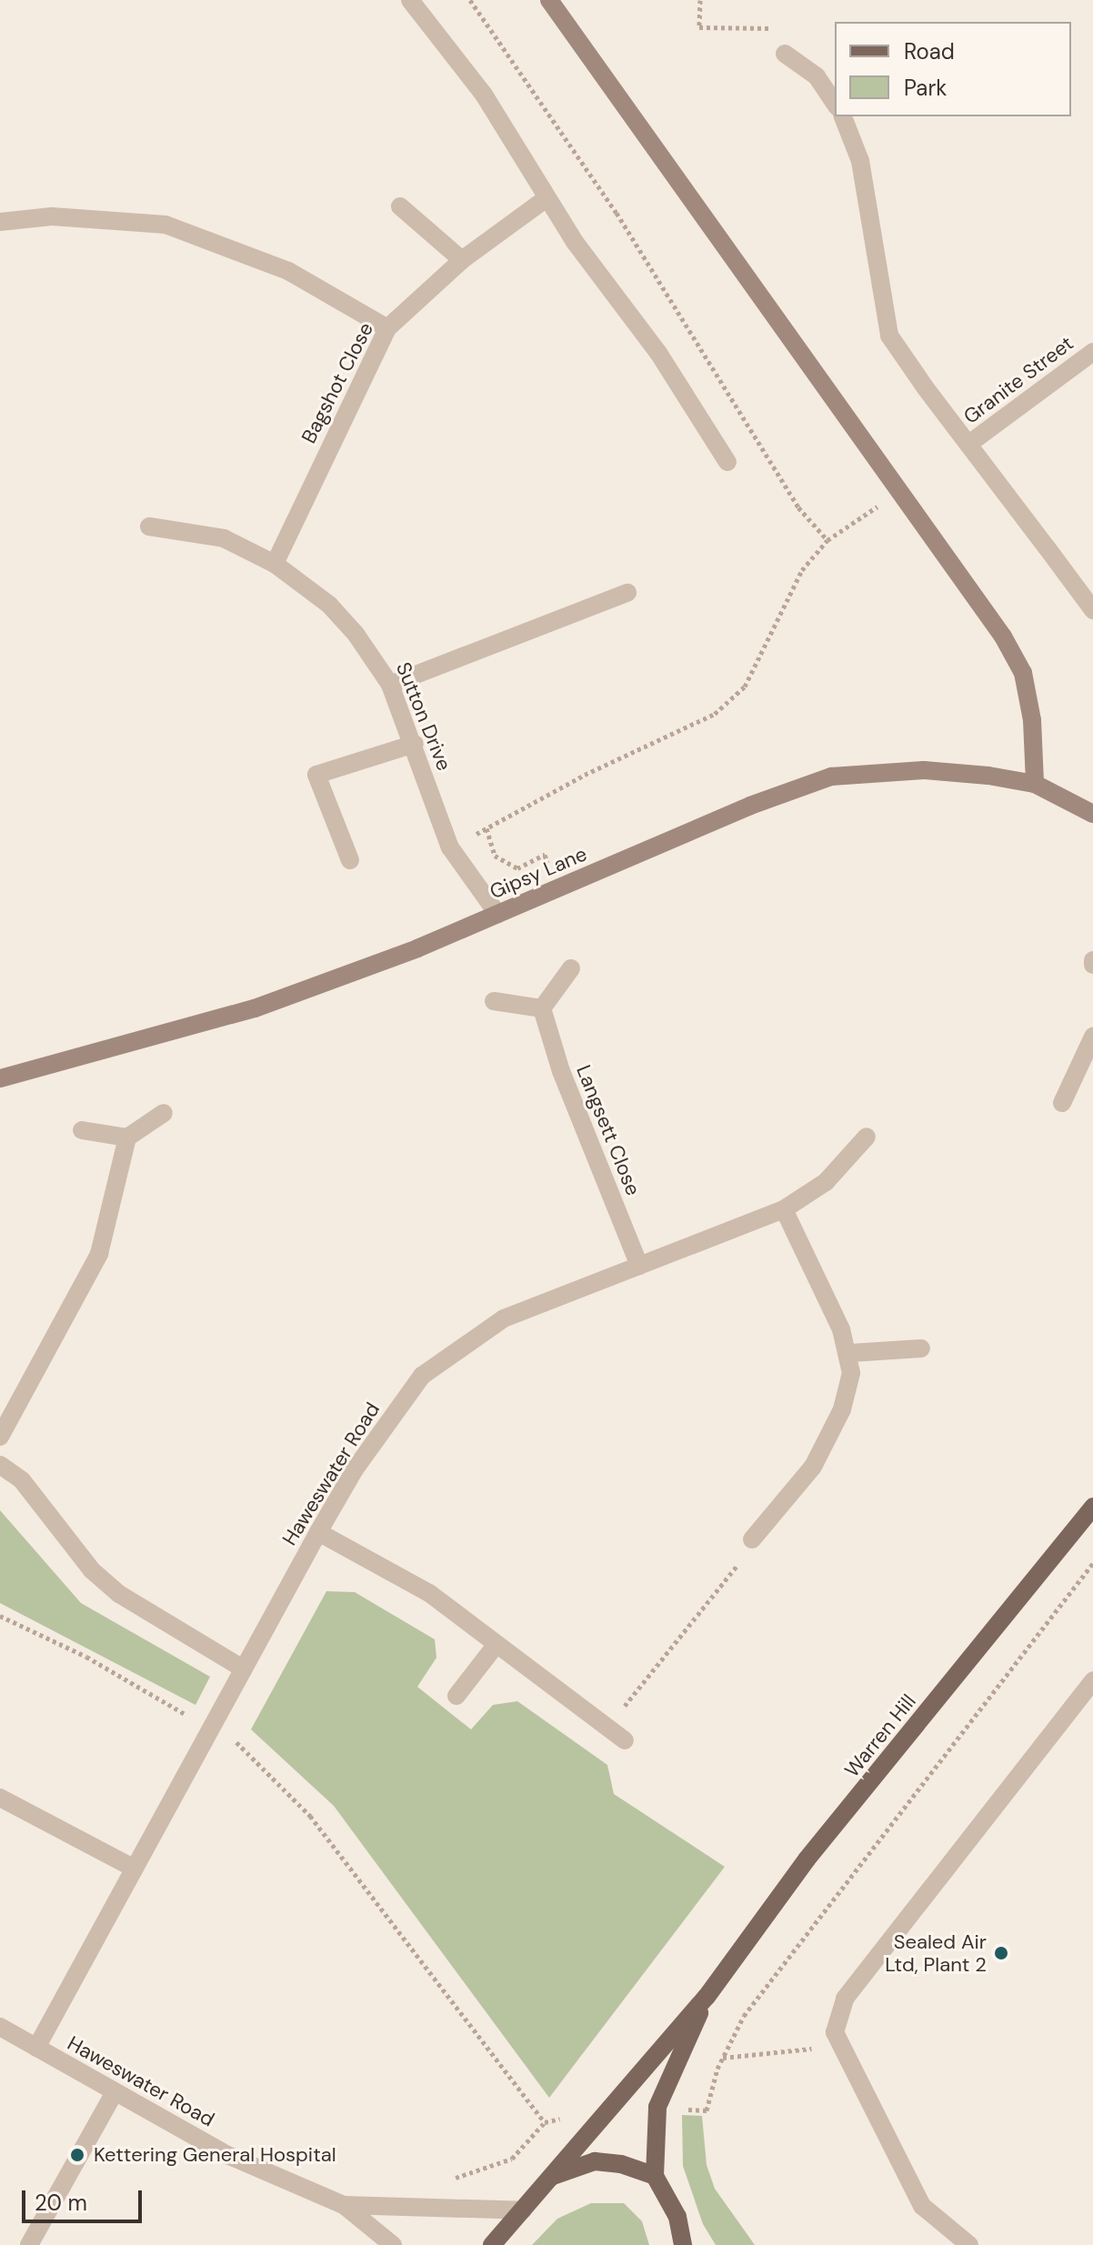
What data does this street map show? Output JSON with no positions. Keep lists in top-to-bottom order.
{
  "streets": {
    "main road": ["Gipsy Lane", "Warren Hill"],
    "street": [
      "Granite Street",
      "Bagshot Close",
      "Sutton Drive",
      "Langsett Close",
      "Haweswater Road"
    ]
  },
  "crossings": [
    ["Bagshot Close", "Sutton Drive"],
    ["Sutton Drive", "Gipsy Lane"],
    ["Langsett Close", "Haweswater Road"],
    ["Haweswater Road", "Warren Hill"]
  ],
  "places": ["Sealed Air Ltd, Plant 2", "Kettering General Hospital"],
  "legend": ["Road", "Park"],
  "scale_bar": "20 m"
}
